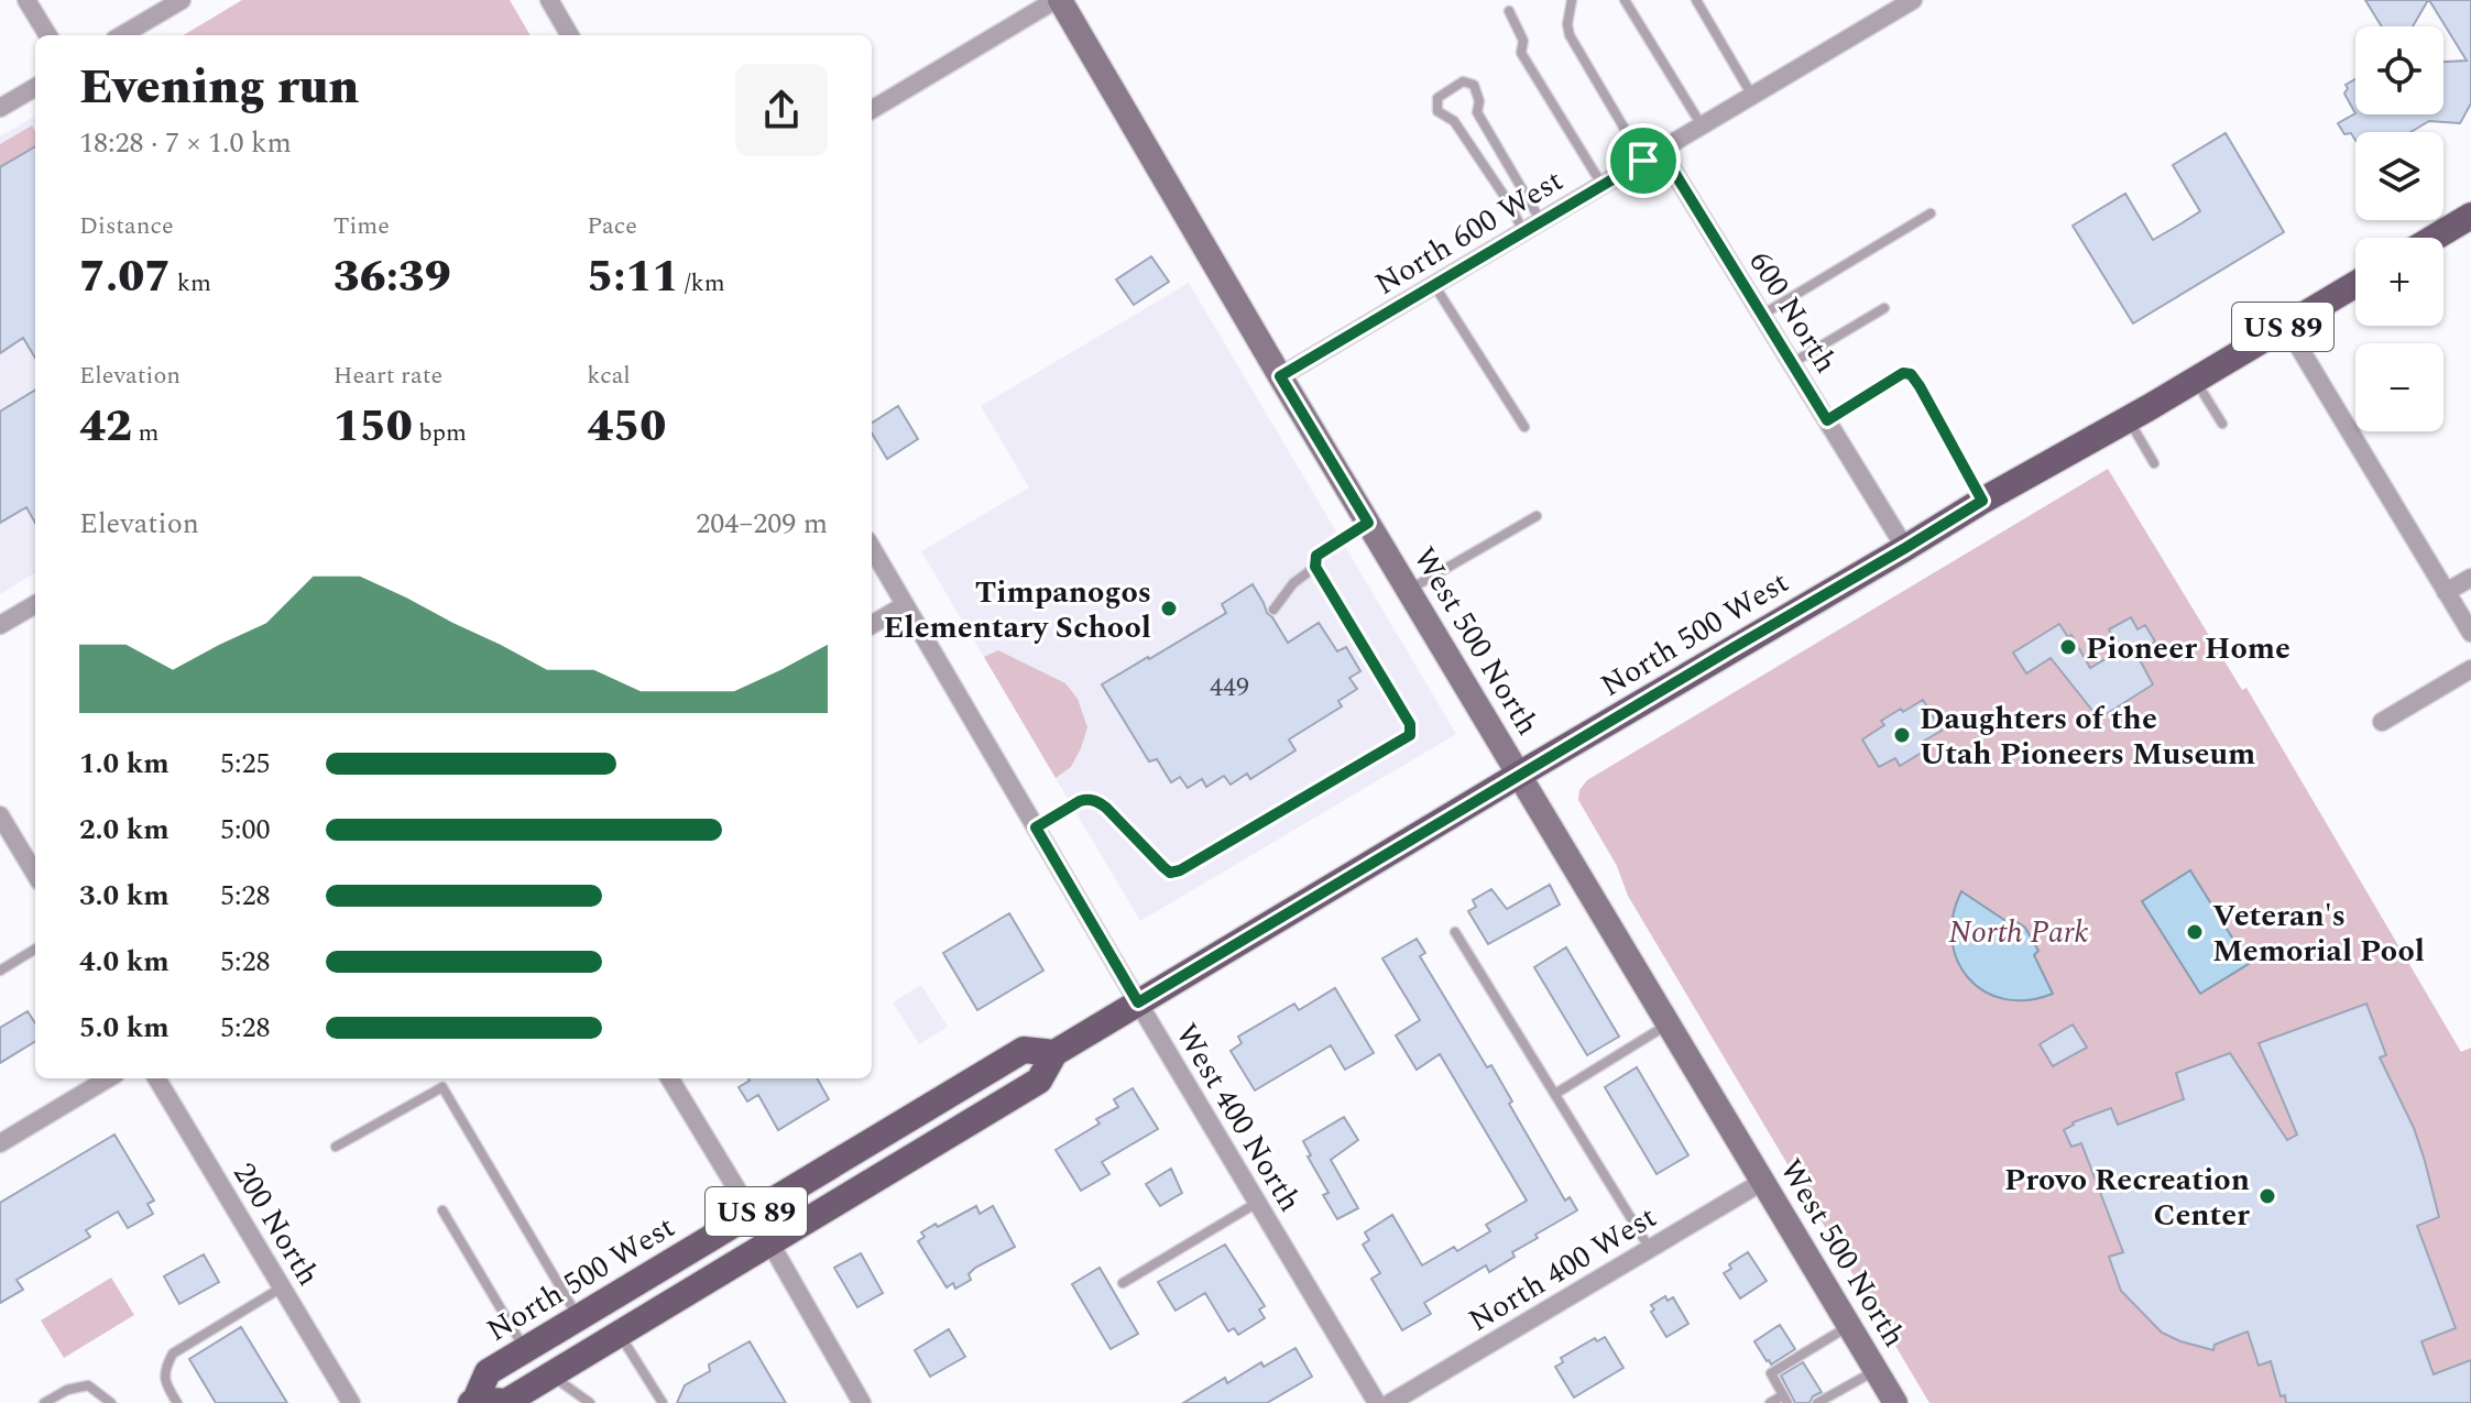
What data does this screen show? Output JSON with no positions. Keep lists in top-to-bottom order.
{
  "streets": {
    "main road": ["US 89", "North 500 West"],
    "street": [
      "North 600 West",
      "600 North",
      "West 500 North",
      "West 400 North",
      "200 North",
      "North 400 West"
    ]
  },
  "crossings": [
    ["North 600 West", "600 North"],
    ["North 600 West", "West 500 North"],
    ["600 North", "North 500 West"],
    ["North 500 West", "West 500 North"],
    ["North 500 West", "West 400 North"],
    ["West 500 North", "North 400 West"]
  ],
  "parks": ["North Park"],
  "places": [
    "Timpanogos Elementary School",
    "Pioneer Home",
    "Daughters of the Utah Pioneers Museum",
    "Veteran's Memorial Pool",
    "Provo Recreation Center"
  ],
  "house_numbers": ["449"],
  "page": {
    "map_buttons": ["+", "−"],
    "heading": ["Evening run", "18:28 · 7 × 1.0 km"],
    "stats": [
      ["Distance", "7.07 km"],
      ["Time", "36:39"],
      ["Pace", "5:11 /km"],
      ["Elevation", "42 m"],
      ["Heart rate", "150 bpm"],
      ["kcal", "450"]
    ],
    "chart": ["Elevation", "204–209 m"],
    "list": [
      {
        "name": "1.0 km",
        "note": "5:25"
      },
      {
        "name": "2.0 km",
        "note": "5:00"
      },
      {
        "name": "3.0 km",
        "note": "5:28"
      },
      {
        "name": "4.0 km",
        "note": "5:28"
      },
      {
        "name": "5.0 km",
        "note": "5:28"
      }
    ]
  }
}
